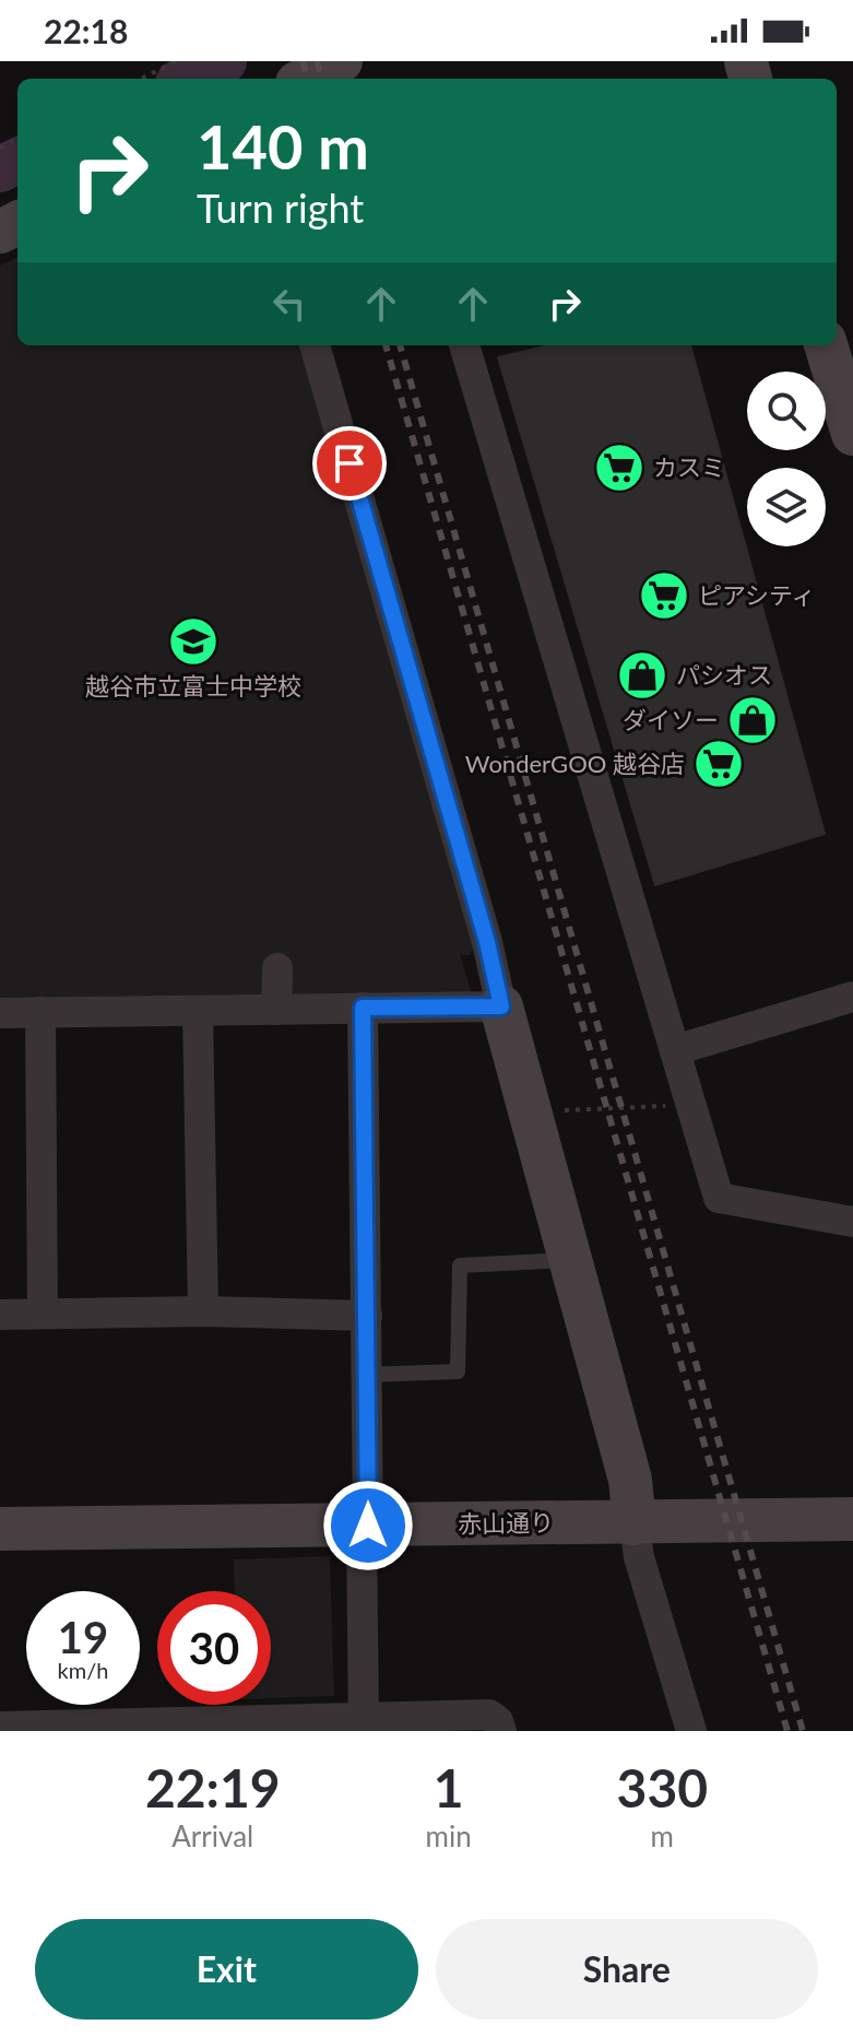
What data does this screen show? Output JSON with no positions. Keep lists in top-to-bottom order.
{
  "streets": {
    "street": ["赤山通り"]
  },
  "places": {
    "supermarket": ["カスミ", "ピアシティ", "WonderGOO 越谷店"],
    "school or university": ["越谷市立富士中学校"],
    "shop": ["パシオス", "ダイソー"]
  },
  "page": {
    "status": "22:18",
    "turn": ["140 m", "Turn right"],
    "speed": "19 km/h",
    "limit": "30",
    "eta": [
      "22:19",
      "Arrival",
      "1",
      "min",
      "330",
      "m"
    ],
    "buttons": ["Exit", "Share"]
  }
}
